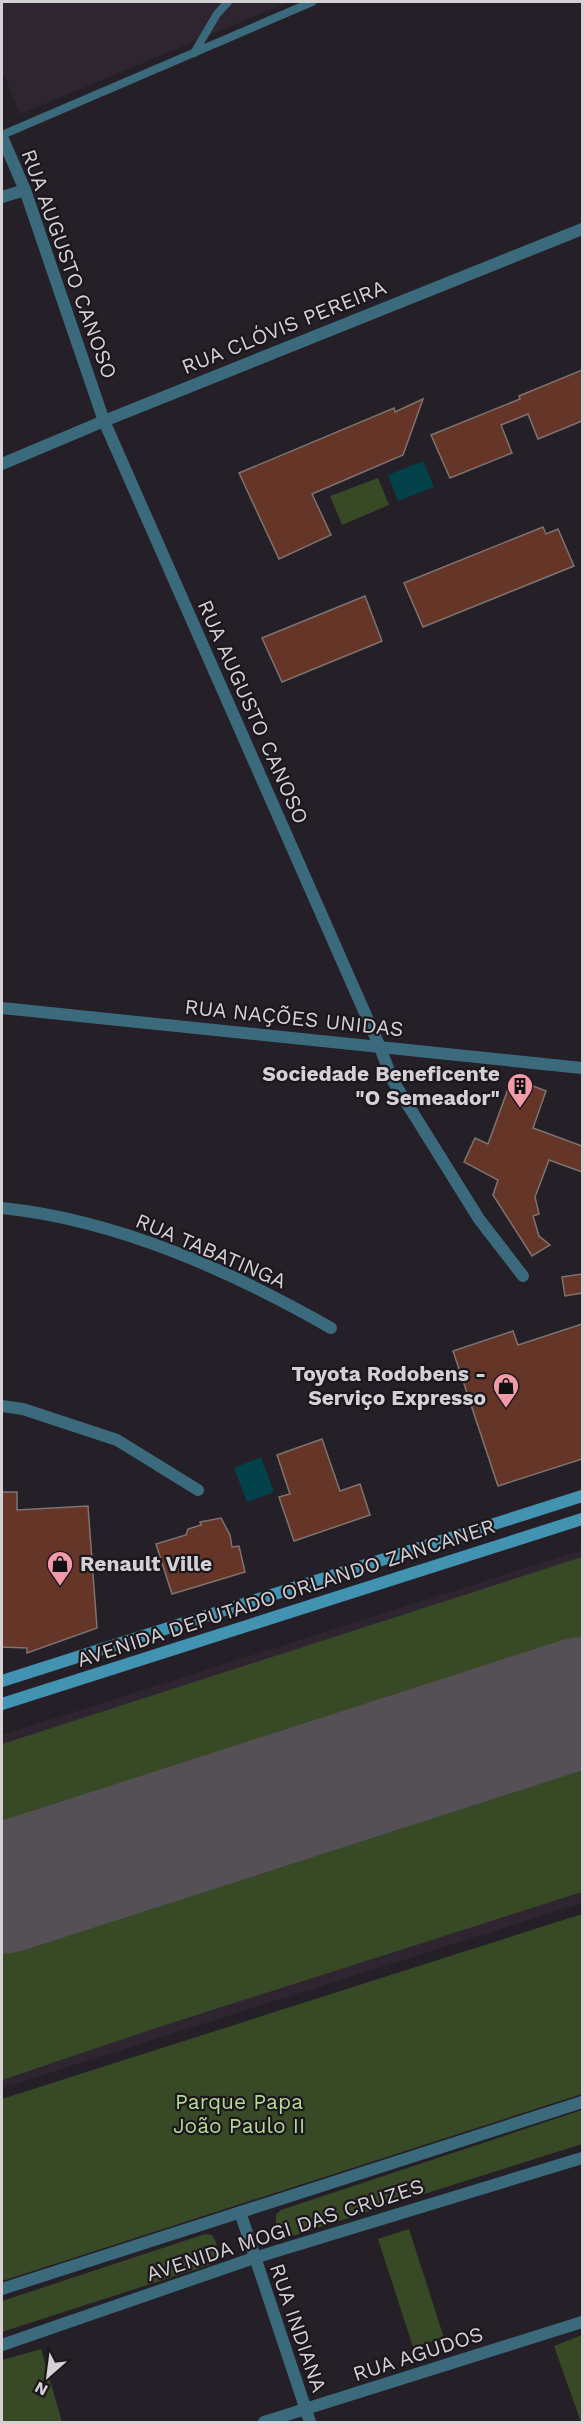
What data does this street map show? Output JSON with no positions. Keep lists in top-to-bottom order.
{
  "streets": {
    "main road": ["AVENIDA DEPUTADO ORLANDO ZANCANER"],
    "street": [
      "RUA AUGUSTO CANOSO",
      "RUA CLÓVIS PEREIRA",
      "RUA NAÇÕES UNIDAS",
      "RUA TABATINGA",
      "AVENIDA MOGI DAS CRUZES",
      "RUA INDIANA",
      "RUA AGUDOS"
    ]
  },
  "crossings": [
    ["RUA AUGUSTO CANOSO", "RUA CLÓVIS PEREIRA"],
    ["RUA AUGUSTO CANOSO", "RUA NAÇÕES UNIDAS"],
    ["AVENIDA MOGI DAS CRUZES", "RUA INDIANA"],
    ["RUA INDIANA", "RUA AGUDOS"]
  ],
  "parks": ["Parque Papa João Paulo II"],
  "places": {
    "building": ["Sociedade Beneficente \"O Semeador\""],
    "shop": ["Toyota Rodobens - Serviço Expresso", "Renault Ville"]
  },
  "north": "bottom left"
}
